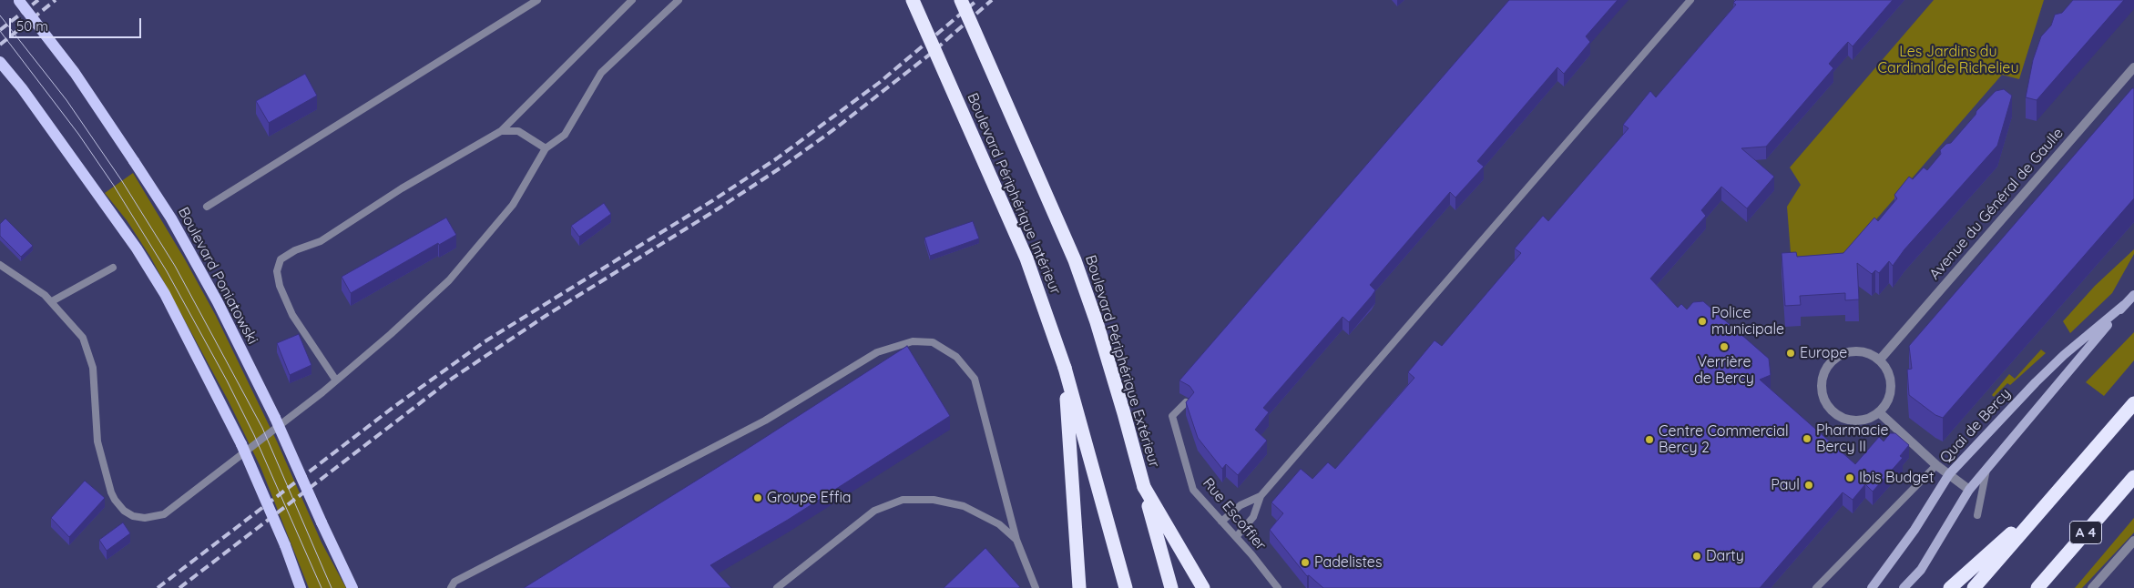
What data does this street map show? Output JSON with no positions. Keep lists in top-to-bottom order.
{
  "streets": {
    "highway": ["Boulevard Périphérique Intérieur", "Boulevard Périphérique Extérieur", "A 4"],
    "main road": ["Boulevard Poniatowski", "Quai de Bercy"],
    "street": ["Avenue du Général de Gaulle"],
    "lane": ["Rue Escoffier"]
  },
  "parks": ["Les Jardins du Cardinal de Richelieu"],
  "places": [
    "Police municipale",
    "Verrière de Bercy",
    "Europe",
    "Pharmacie Bercy II",
    "Centre Commercial Bercy 2",
    "Ibis Budget",
    "Paul",
    "Groupe Effia",
    "Darty",
    "Padelistes"
  ],
  "scale_bar": "50 m"
}
